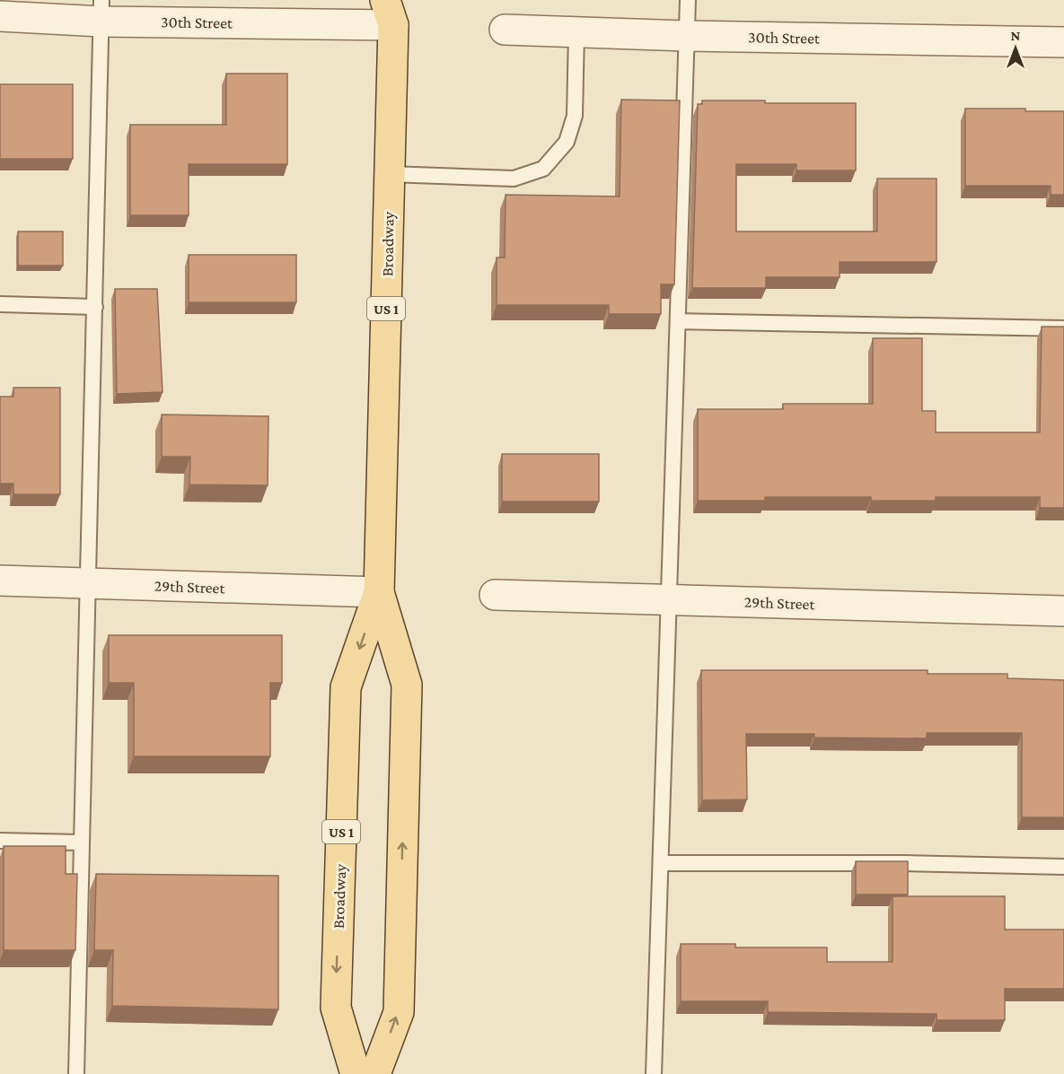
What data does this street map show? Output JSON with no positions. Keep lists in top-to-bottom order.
{
  "streets": {
    "main road": ["Broadway", "US 1"],
    "street": ["30th Street", "29th Street"]
  },
  "crossings": [
    ["30th Street", "Broadway"],
    ["Broadway", "29th Street"]
  ],
  "north": "top"
}
